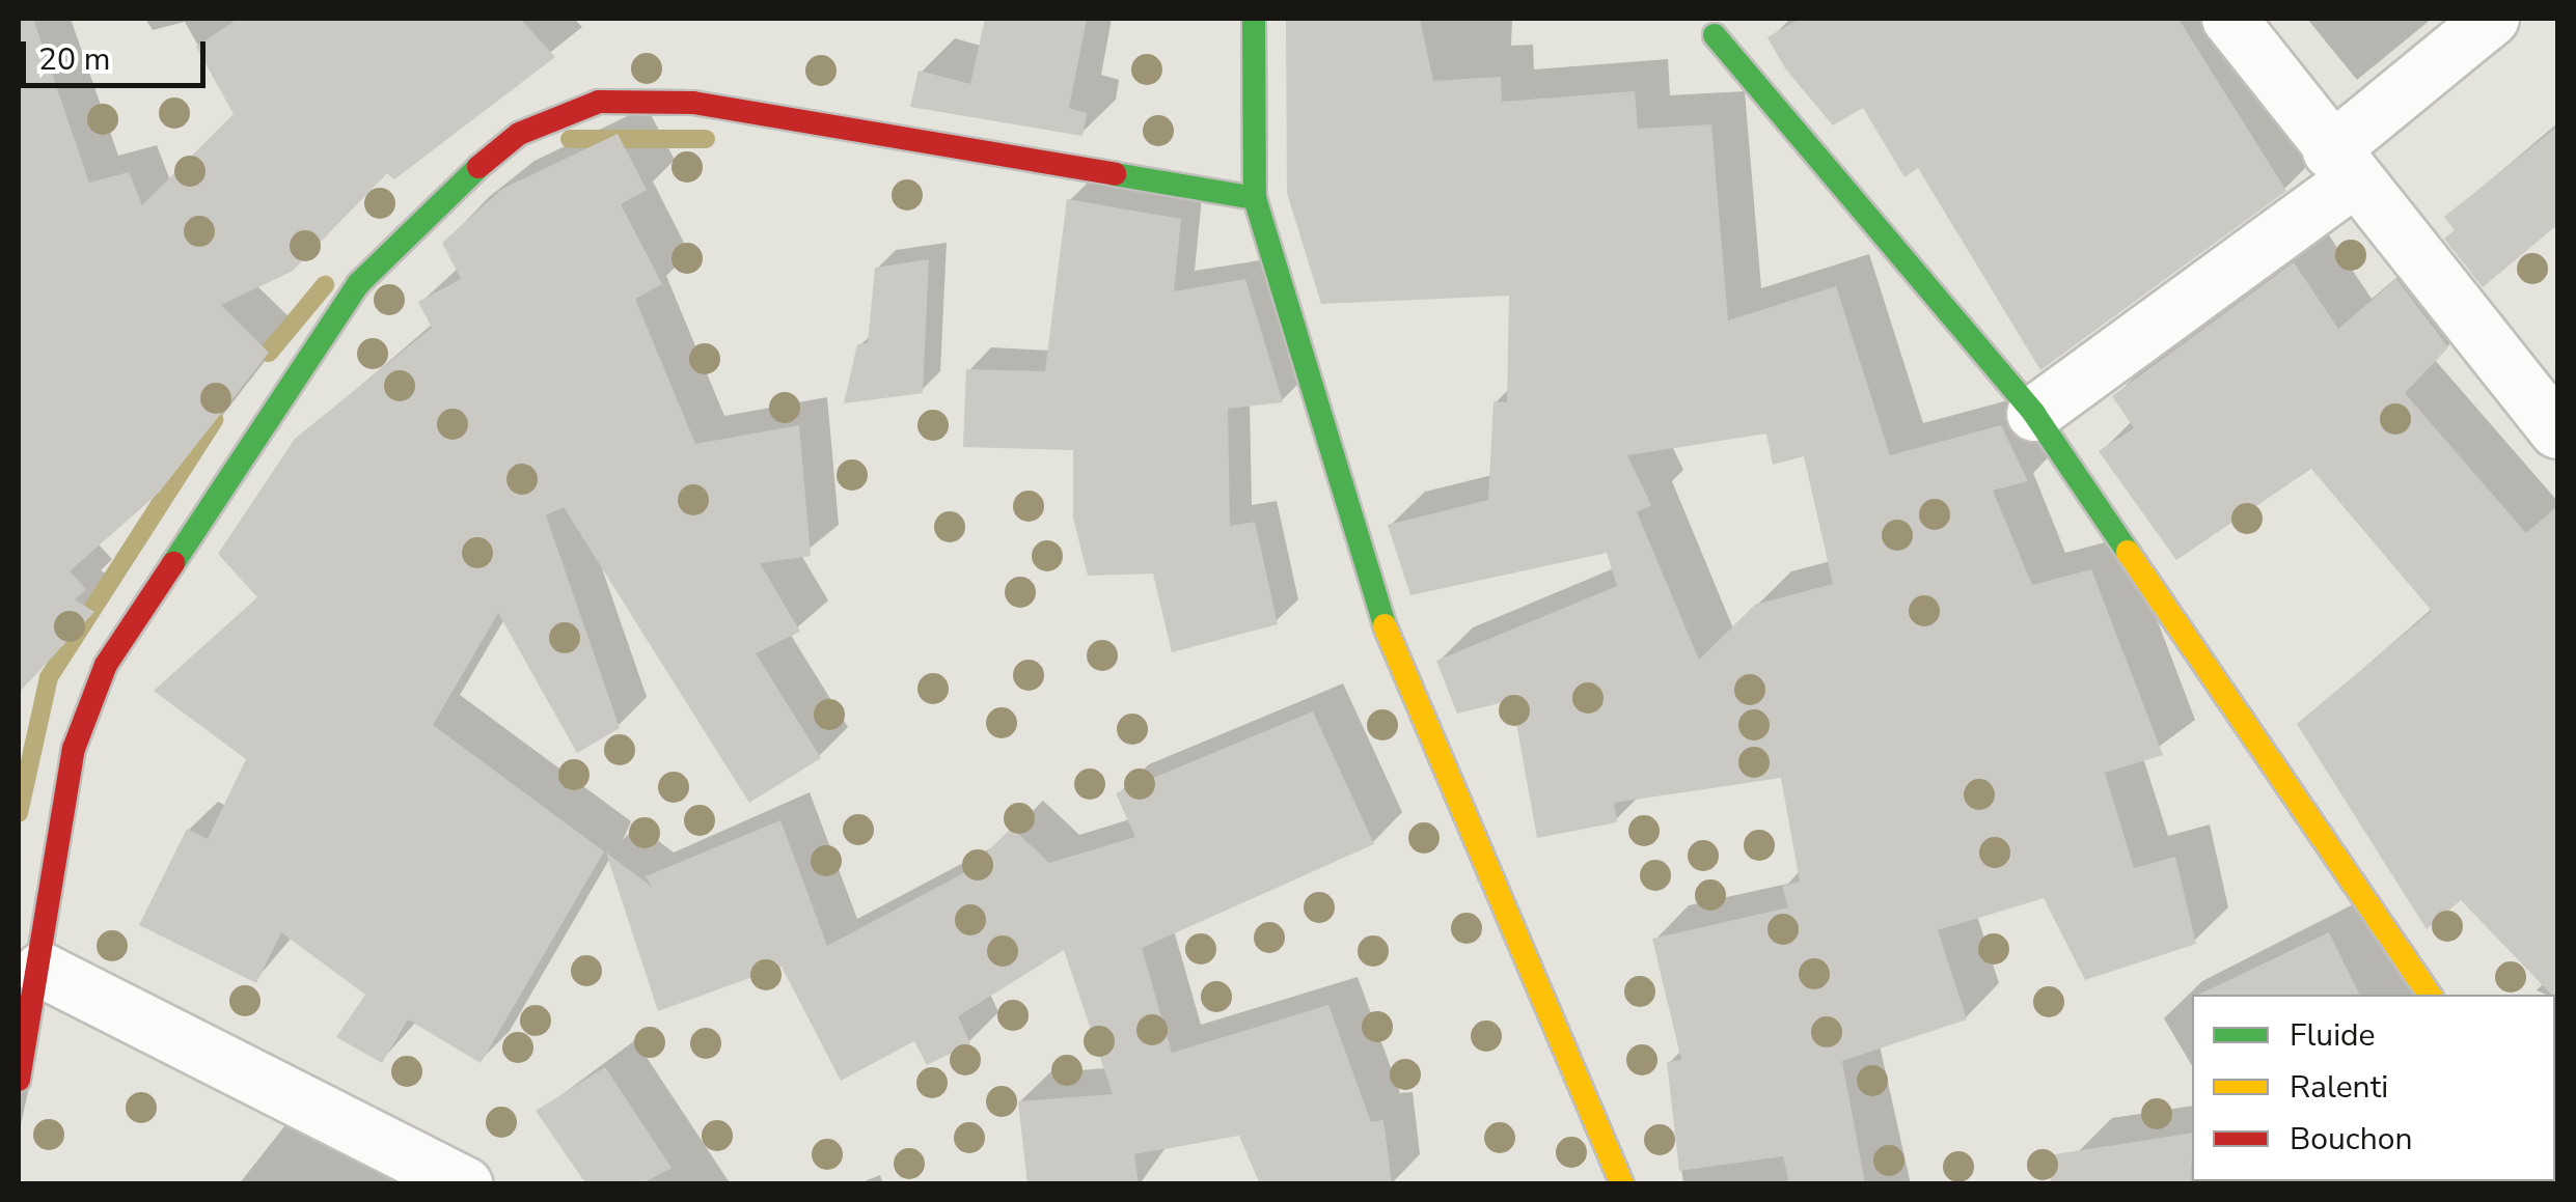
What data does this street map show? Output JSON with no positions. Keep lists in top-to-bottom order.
{
  "legend": ["Fluide", "Ralenti", "Bouchon"],
  "scale_bar": "20 m"
}
